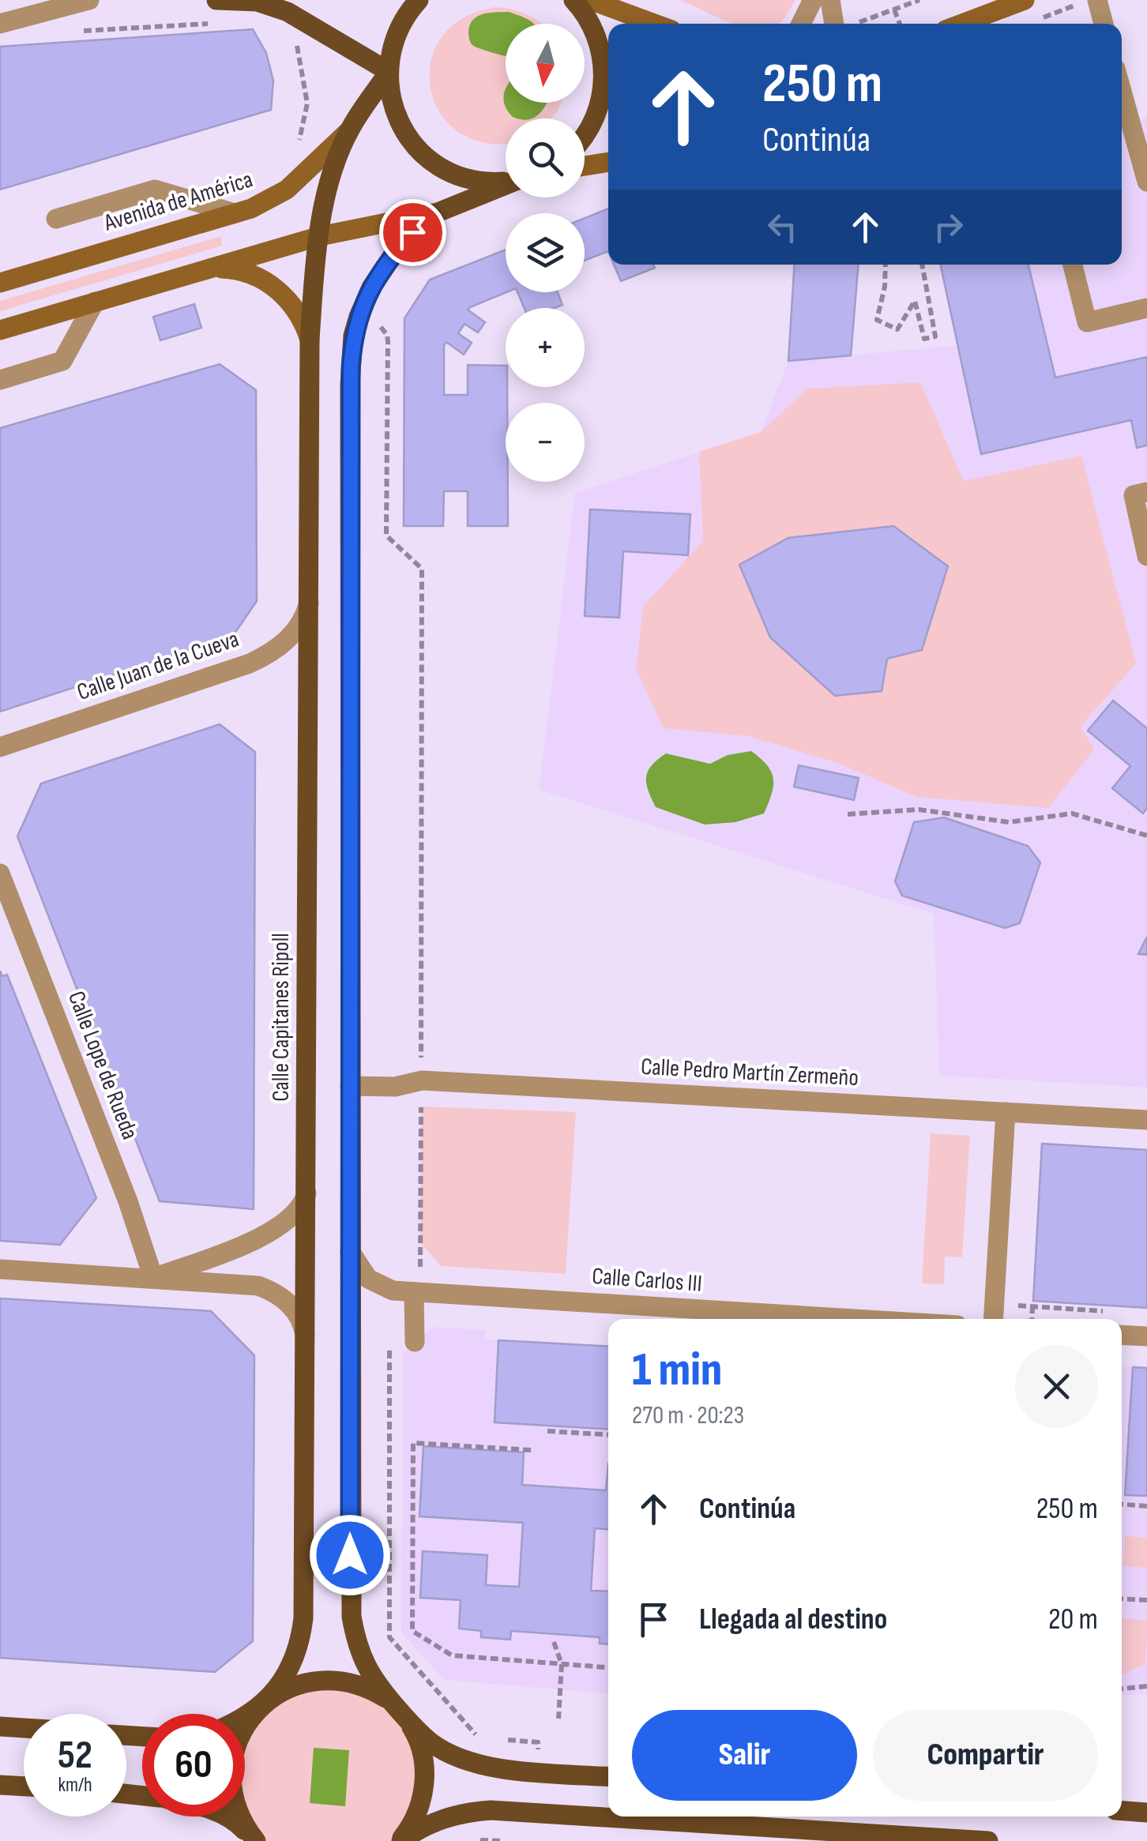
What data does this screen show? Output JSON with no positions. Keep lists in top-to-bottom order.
{
  "streets": {
    "main road": ["Avenida de América", "Calle Capitanes Ripoll"],
    "street": [
      "Calle Juan de la Cueva",
      "Calle Lope de Rueda",
      "Calle Pedro Martín Zermeño",
      "Calle Carlos III"
    ]
  },
  "crossings": [
    ["Avenida de América", "Calle Capitanes Ripoll"],
    ["Calle Juan de la Cueva", "Calle Capitanes Ripoll"]
  ],
  "north": "bottom",
  "page": {
    "map_buttons": ["+", "−"],
    "turn": ["250 m", "Continúa"],
    "heading": ["1 min", "270 m · 20:23"],
    "list": [
      {
        "name": "Continúa",
        "value": "250 m"
      },
      {
        "name": "Llegada al destino",
        "value": "20 m"
      }
    ],
    "buttons": ["Salir", "Compartir"],
    "speed": "52 km/h",
    "limit": "60"
  }
}
